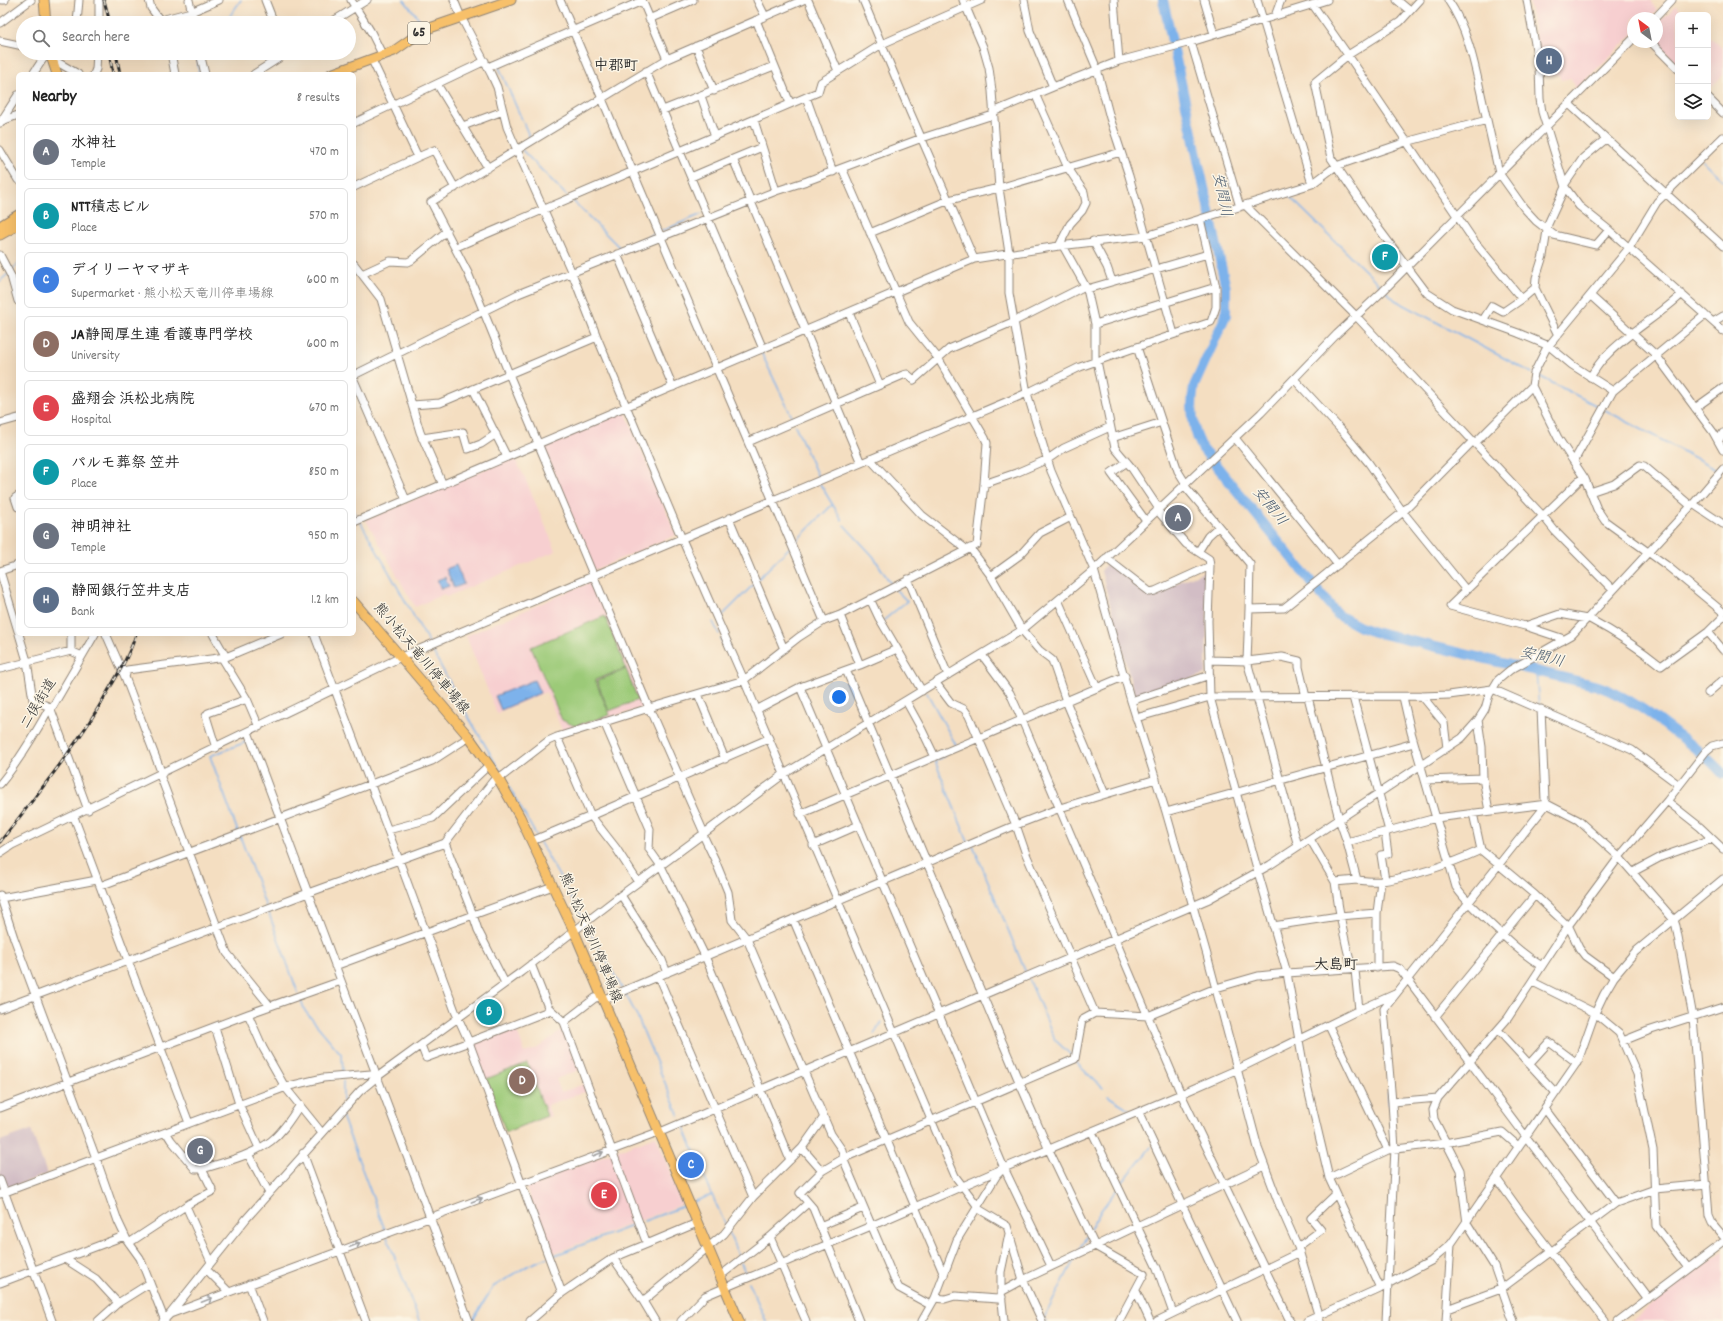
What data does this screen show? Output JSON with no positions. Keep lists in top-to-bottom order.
{
  "streets": {
    "main road": ["65", "熊小松天竜川停車場線"],
    "street": ["二俣街道"]
  },
  "districts": ["中郡町", "大島町"],
  "water": ["安間川"],
  "north": "top left",
  "page": {
    "map_buttons": ["+", "−"],
    "search": "Search here",
    "pins": [
      "H",
      "F",
      "A",
      "B",
      "D",
      "G",
      "C",
      "E"
    ],
    "heading": ["Nearby", "8 results"],
    "list": [
      {
        "mark": "A",
        "name": "水神社",
        "note": "Temple",
        "value": "470 m"
      },
      {
        "mark": "B",
        "name": "NTT積志ビル",
        "note": "Place",
        "value": "570 m"
      },
      {
        "mark": "C",
        "name": "デイリーヤマザキ",
        "note": "Supermarket · 熊小松天竜川停車場線",
        "value": "600 m"
      },
      {
        "mark": "D",
        "name": "JA静岡厚生連 看護専門学校",
        "note": "University",
        "value": "600 m"
      },
      {
        "mark": "E",
        "name": "盛翔会 浜松北病院",
        "note": "Hospital",
        "value": "670 m"
      },
      {
        "mark": "F",
        "name": "パルモ葬祭 笠井",
        "note": "Place",
        "value": "850 m"
      },
      {
        "mark": "G",
        "name": "神明神社",
        "note": "Temple",
        "value": "950 m"
      },
      {
        "mark": "H",
        "name": "静岡銀行笠井支店",
        "note": "Bank",
        "value": "1.2 km"
      }
    ]
  }
}
